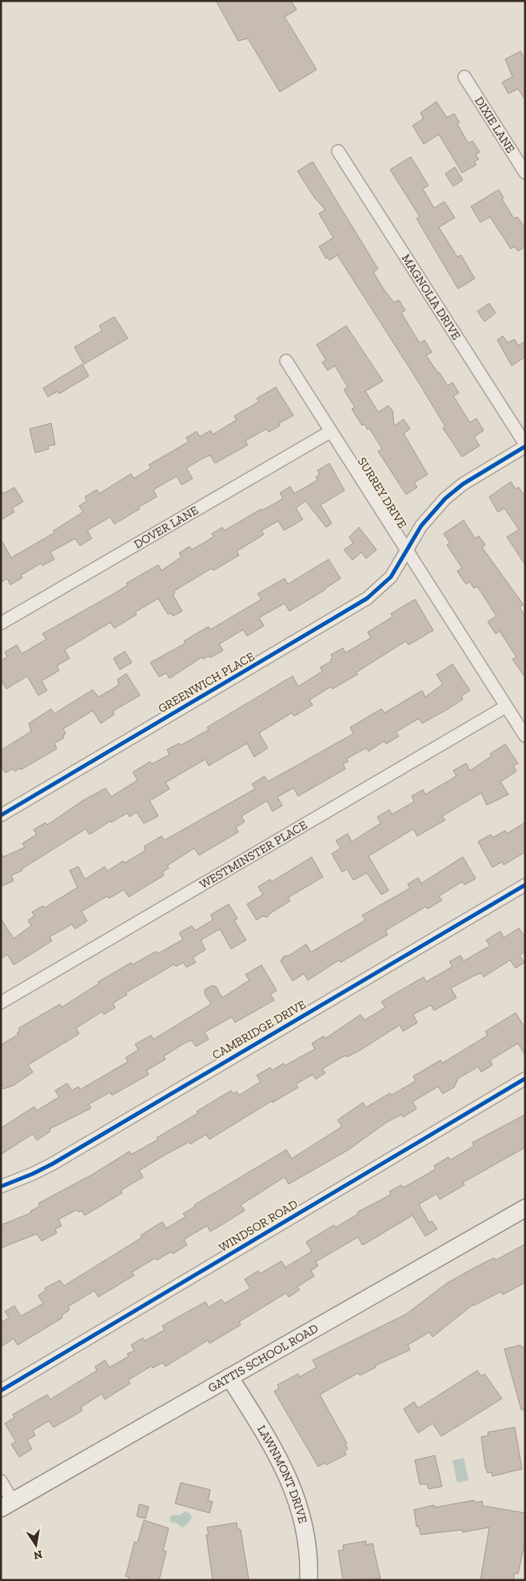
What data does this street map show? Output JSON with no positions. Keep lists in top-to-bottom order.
{
  "streets": {
    "main road": ["GATTIS SCHOOL ROAD", "LAWNMONT DRIVE"],
    "street": [
      "DIXIE LANE",
      "MAGNOLIA DRIVE",
      "SURREY DRIVE",
      "DOVER LANE",
      "GREENWICH PLACE",
      "WESTMINSTER PLACE",
      "CAMBRIDGE DRIVE",
      "WINDSOR ROAD"
    ]
  },
  "crossings": [
    ["MAGNOLIA DRIVE", "GREENWICH PLACE"],
    ["SURREY DRIVE", "DOVER LANE"],
    ["SURREY DRIVE", "GREENWICH PLACE"],
    ["SURREY DRIVE", "WESTMINSTER PLACE"],
    ["GATTIS SCHOOL ROAD", "LAWNMONT DRIVE"]
  ],
  "north": "bottom"
}
